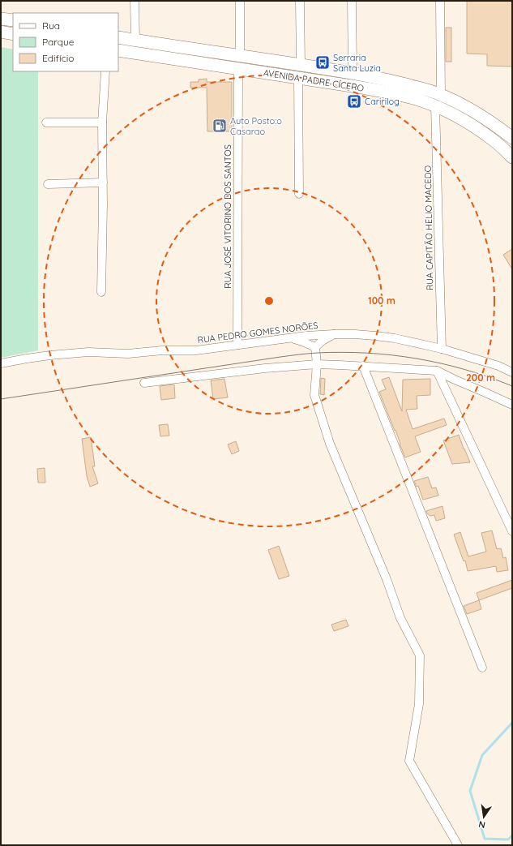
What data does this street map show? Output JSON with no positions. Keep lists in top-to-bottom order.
{
  "streets": {
    "highway": ["AVENIDA PADRE CÍCERO"],
    "street": ["RUA JOSÉ VITORINO DOS SANTOS", "RUA CAPITÃO HELIO MACEDO", "RUA PEDRO GOMES NORÕES"]
  },
  "crossings": [
    ["AVENIDA PADRE CÍCERO", "RUA JOSÉ VITORINO DOS SANTOS"],
    ["AVENIDA PADRE CÍCERO", "RUA CAPITÃO HELIO MACEDO"],
    ["RUA JOSÉ VITORINO DOS SANTOS", "RUA PEDRO GOMES NORÕES"],
    ["RUA CAPITÃO HELIO MACEDO", "RUA PEDRO GOMES NORÕES"]
  ],
  "places": {
    "bus stop": ["Serraria Santa Luzia", "Caririlog"],
    "fuel station": ["Auto Posto:o Casarao"]
  },
  "legend": ["Rua", "Parque", "Edifício"],
  "north": "bottom",
  "rings": ["100 m", "200 m"]
}
